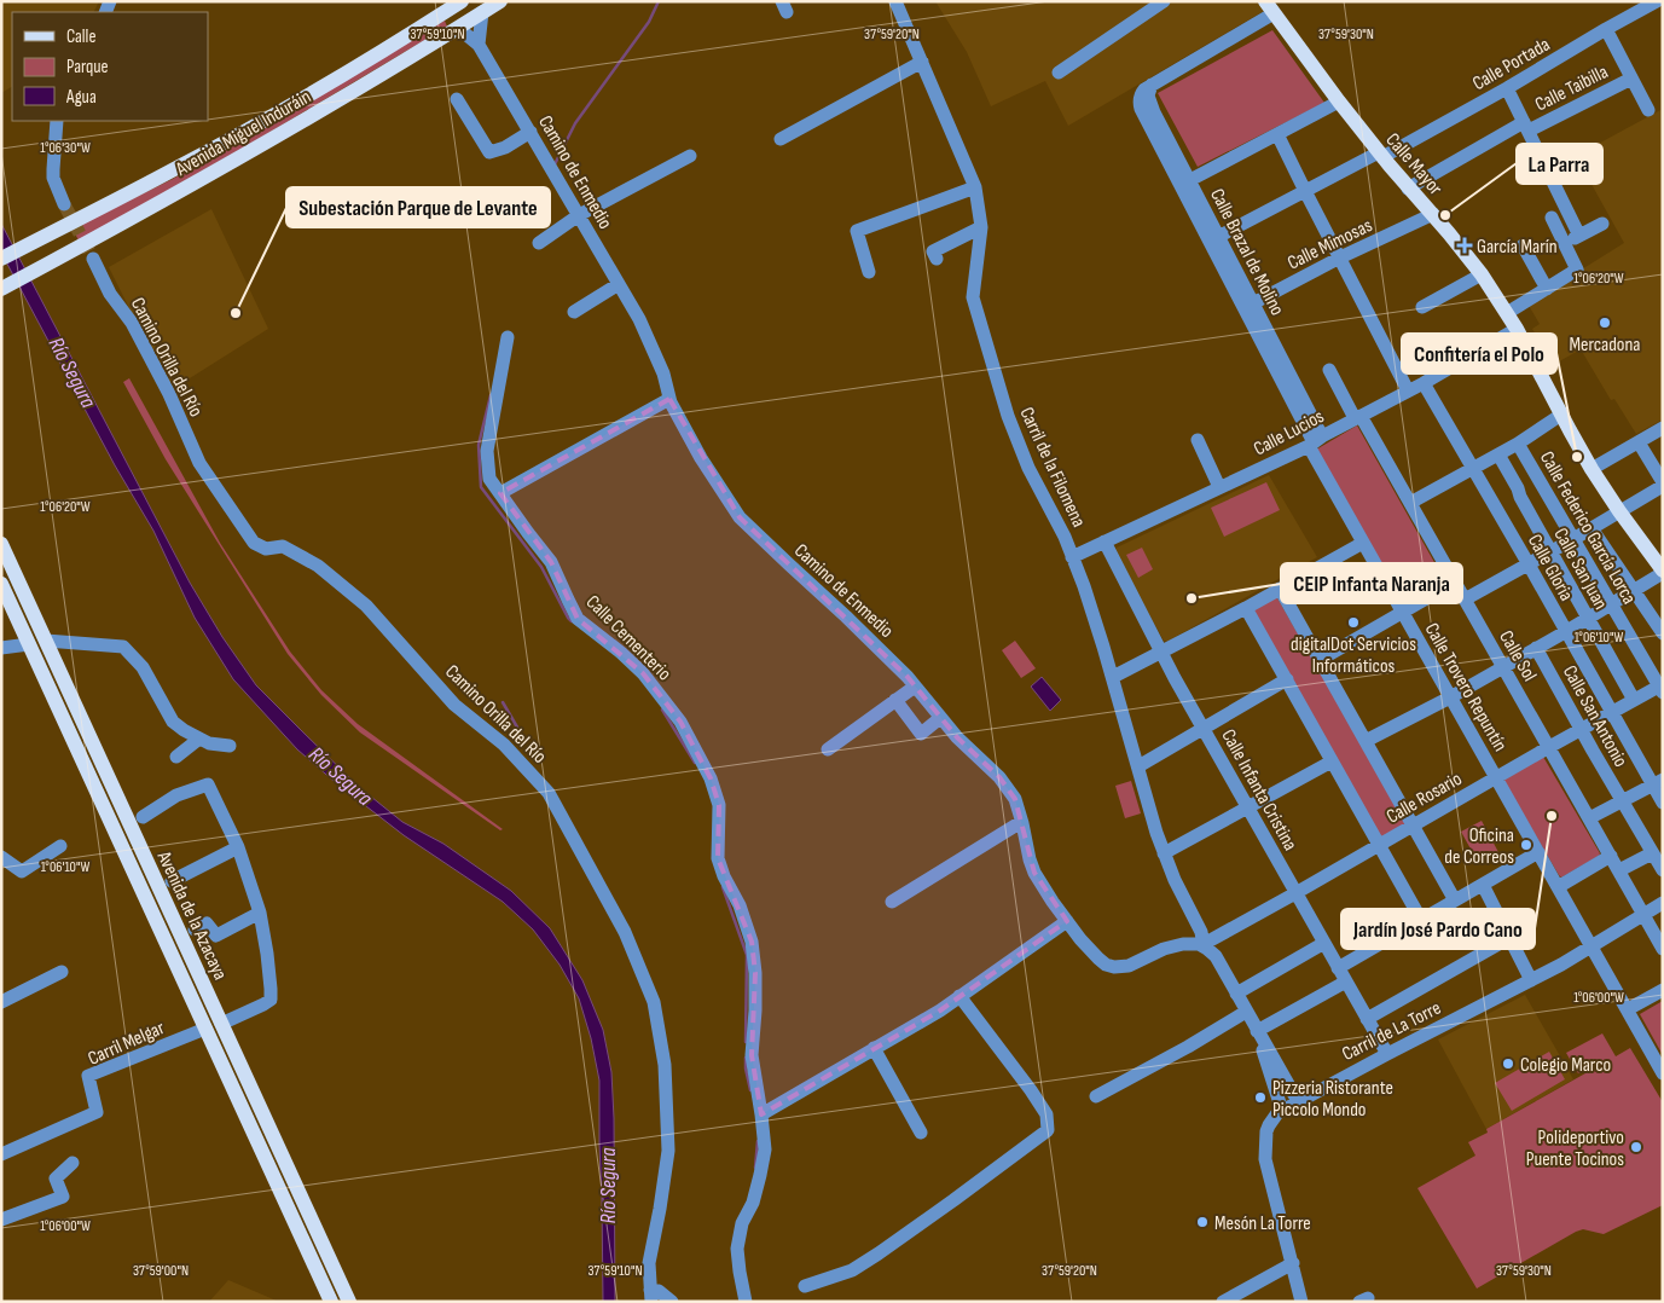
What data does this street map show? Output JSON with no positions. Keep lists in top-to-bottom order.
{
  "streets": {
    "main road": ["Avenida Miguel Induráin", "Calle Mayor", "Avenida de la Azacaya"],
    "street": [
      "Calle Portada",
      "Calle Taibilla",
      "Camino de Enmedio",
      "Calle Mimosas",
      "Camino Orilla del Río",
      "Calle Lucios",
      "Carril de la Filomena",
      "Calle Federico García Lorca",
      "Calle Gloria",
      "Calle San Juan",
      "Calle Cementerio",
      "Calle Sol",
      "Calle Trovero Repuntín",
      "Calle San Antonio",
      "Calle Infanta Cristina",
      "Calle Rosario",
      "Carril de La Torre",
      "Carril Melgar"
    ]
  },
  "crossings": [
    ["Calle Portada", "Calle Mayor"],
    ["Calle Portada", "Calle Trovero Repuntín"],
    ["Calle Taibilla", "Calle Mayor"],
    ["Avenida Miguel Induráin", "Camino de Enmedio"],
    ["Calle Mayor", "Calle Mimosas"],
    ["Calle Mayor", "Calle Lucios"],
    ["Calle Mayor", "Calle Trovero Repuntín"],
    ["Camino de Enmedio", "Carril de la Filomena"],
    ["Camino de Enmedio", "Calle Rosario"],
    ["Calle Mimosas", "Calle Trovero Repuntín"],
    ["Calle Lucios", "Carril de la Filomena"],
    ["Calle Lucios", "Calle Gloria"],
    ["Calle Lucios", "Calle Sol"],
    ["Calle Lucios", "Calle Trovero Repuntín"],
    ["Calle Lucios", "Calle Infanta Cristina"],
    ["Carril de la Filomena", "Calle Rosario"],
    ["Calle Federico García Lorca", "Calle Rosario"],
    ["Calle Gloria", "Calle Rosario"],
    ["Calle San Juan", "Calle Rosario"],
    ["Calle Sol", "Calle Rosario"],
    ["Calle Sol", "Carril de La Torre"],
    ["Calle Trovero Repuntín", "Calle Rosario"],
    ["Calle Trovero Repuntín", "Carril de La Torre"],
    ["Calle San Antonio", "Calle Rosario"],
    ["Calle Infanta Cristina", "Calle Rosario"],
    ["Calle Infanta Cristina", "Carril de La Torre"],
    ["Avenida de la Azacaya", "Carril Melgar"]
  ],
  "water": ["Río Segura"],
  "places": {
    "other": [
      "La Parra",
      "Subestación Parque de Levante",
      "Mercadona",
      "Confitería el Polo",
      "CEIP Infanta Naranja",
      "digitalDot Servicios Informáticos",
      "Jardín José Pardo Cano",
      "Oficina de Correos",
      "Colegio Marco",
      "Pizzeria Ristorante Piccolo Mondo",
      "Polideportivo Puente Tocinos",
      "Mesón La Torre"
    ],
    "health": ["García Marín"]
  },
  "legend": ["Calle", "Parque", "Agua"],
  "coordinates": [
    "37°59'10\"N",
    "37°59'20\"N",
    "37°59'30\"N",
    "1°06'30\"W",
    "1°06'20\"W",
    "1°06'10\"W",
    "1°06'00\"W",
    "37°59'00\"N"
  ]
}
